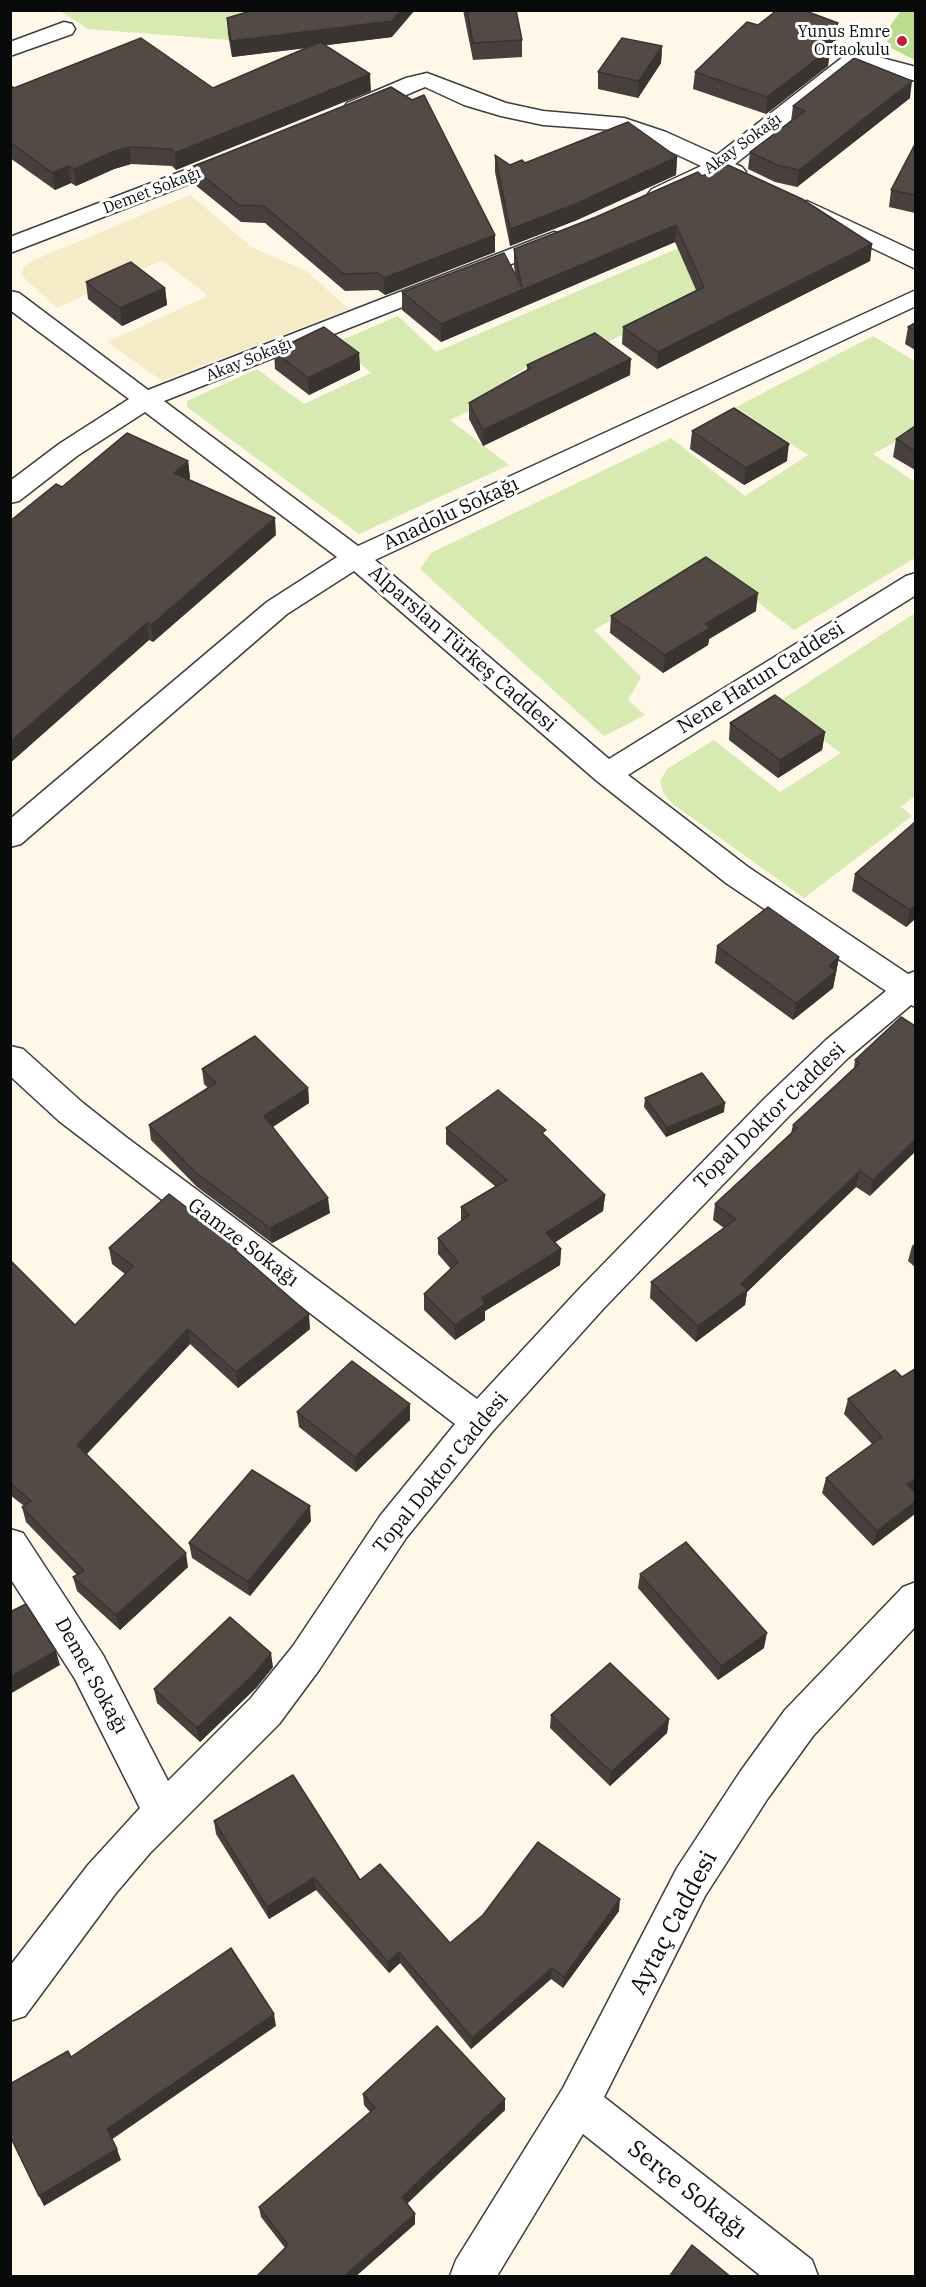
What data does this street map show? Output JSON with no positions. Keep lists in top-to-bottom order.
{
  "streets": {
    "street": [
      "Akay Sokağı",
      "Demet Sokağı",
      "Anadolu Sokağı",
      "Alparslan Türkeş Caddesi",
      "Nene Hatun Caddesi",
      "Topal Doktor Caddesi",
      "Gamze Sokağı",
      "Aytaç Caddesi",
      "Serçe Sokağı"
    ]
  },
  "crossings": [
    ["Akay Sokağı", "Alparslan Türkeş Caddesi"],
    ["Demet Sokağı", "Topal Doktor Caddesi"],
    ["Anadolu Sokağı", "Alparslan Türkeş Caddesi"],
    ["Alparslan Türkeş Caddesi", "Nene Hatun Caddesi"],
    ["Alparslan Türkeş Caddesi", "Topal Doktor Caddesi"],
    ["Topal Doktor Caddesi", "Gamze Sokağı"],
    ["Aytaç Caddesi", "Serçe Sokağı"]
  ],
  "places": ["Yunus Emre Ortaokulu"]
}
